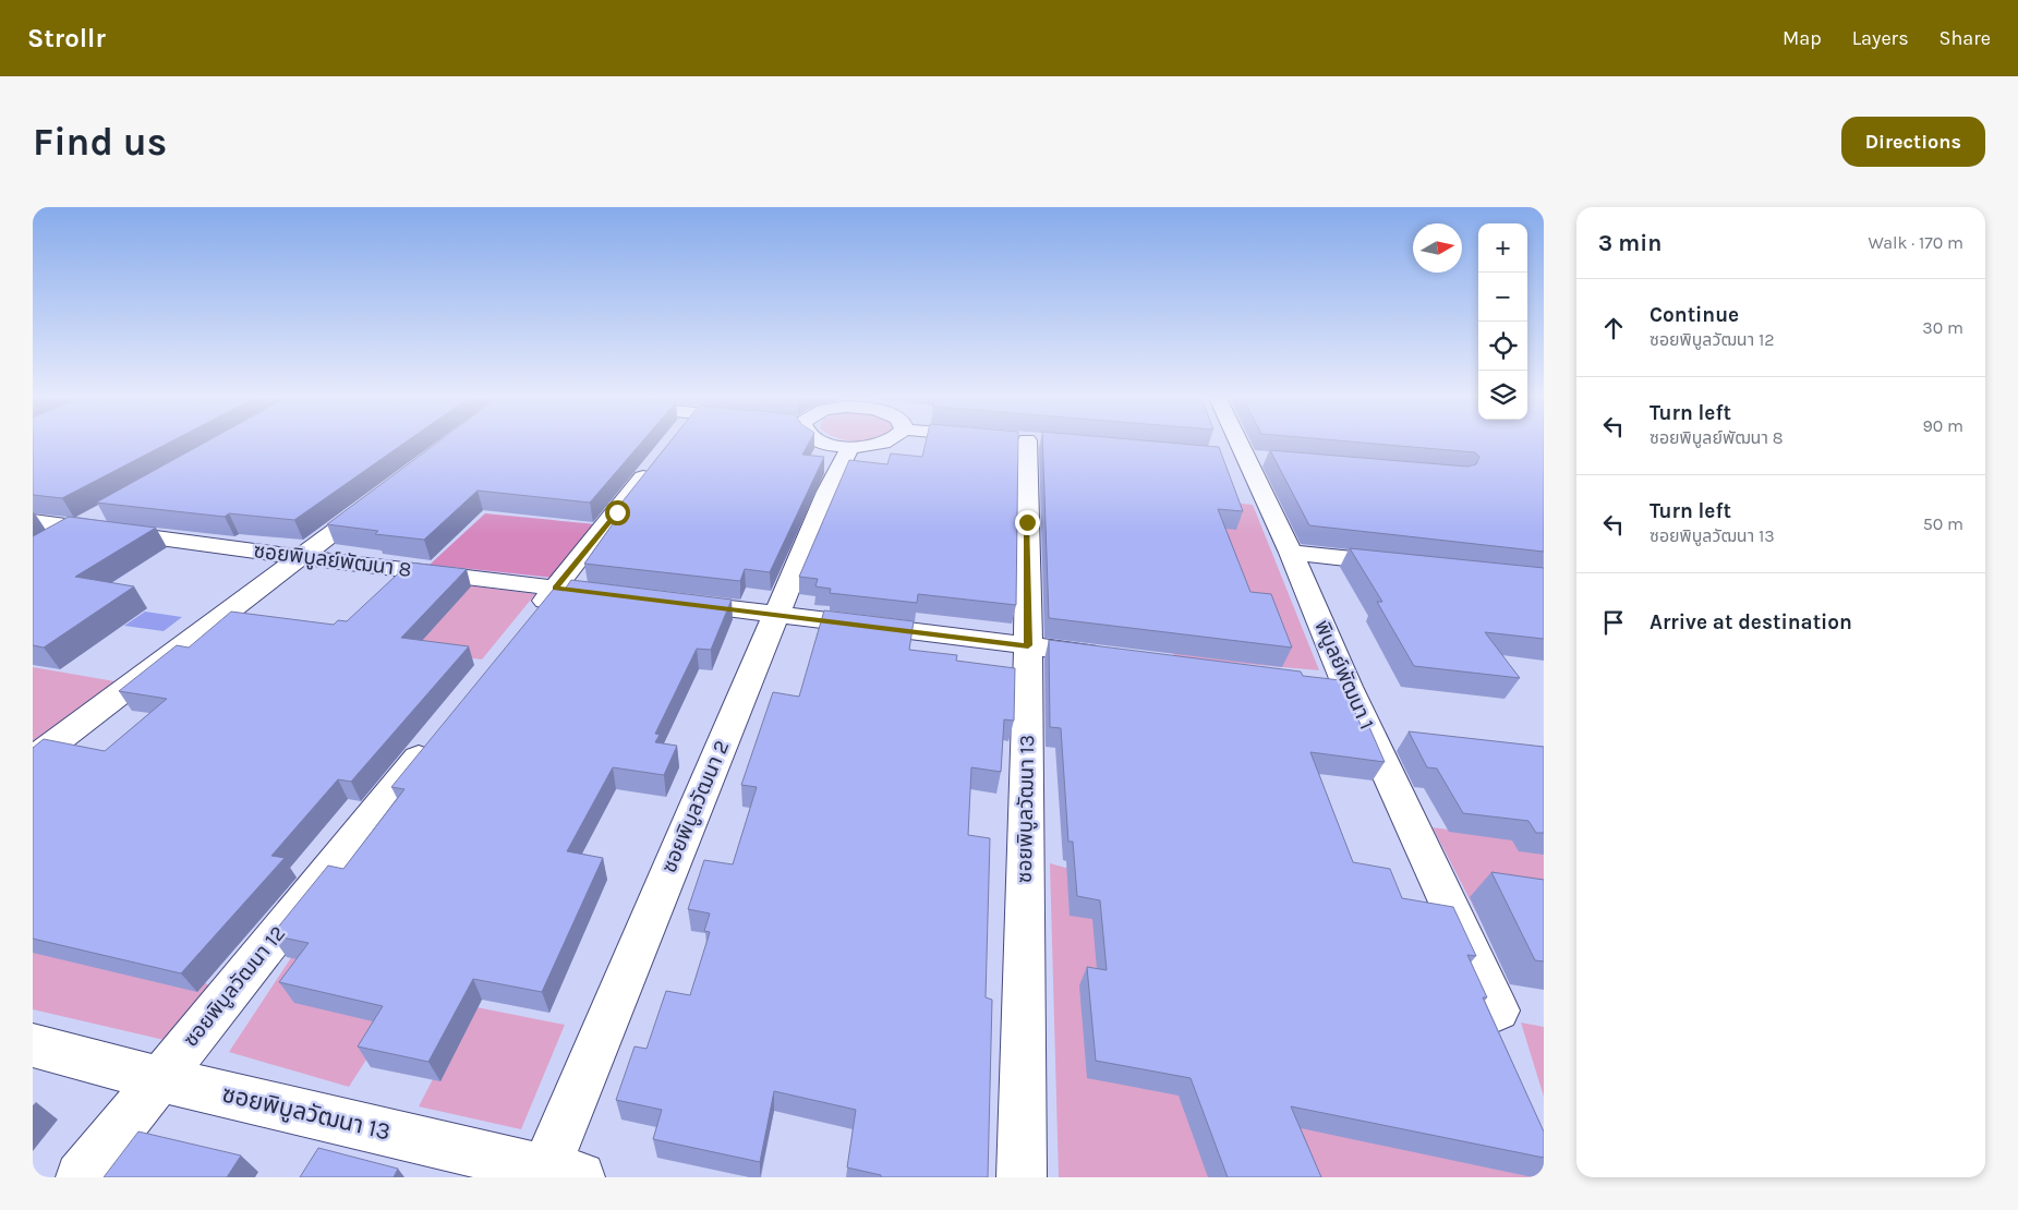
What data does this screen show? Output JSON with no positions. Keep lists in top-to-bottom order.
{
  "streets": {
    "street": [
      "ซอยพิบูลย์พัฒนา 8",
      "พิบูลย์พัฒนา 1",
      "ซอยพิบูลวัฒนา 2",
      "ซอยพิบูลวัฒนา 13",
      "ซอยพิบูลวัฒนา 12"
    ]
  },
  "crossings": [
    ["ซอยพิบูลวัฒนา 2", "ซอยพิบูลวัฒนา 13"],
    ["ซอยพิบูลวัฒนา 13", "ซอยพิบูลวัฒนา 12"]
  ],
  "north": "right",
  "page": {
    "header": "Strollr",
    "nav": ["Map", "Layers", "Share"],
    "buttons": "Directions",
    "title": "Find us",
    "heading": ["3 min", "Walk · 170 m"],
    "map_buttons": ["+", "−"],
    "list": [
      ["Continue", "ซอยพิบูลวัฒนา 12", "30 m"],
      ["Turn left", "ซอยพิบูลย์พัฒนา 8", "90 m"],
      ["Turn left", "ซอยพิบูลวัฒนา 13", "50 m"],
      "Arrive at destination"
    ]
  }
}
